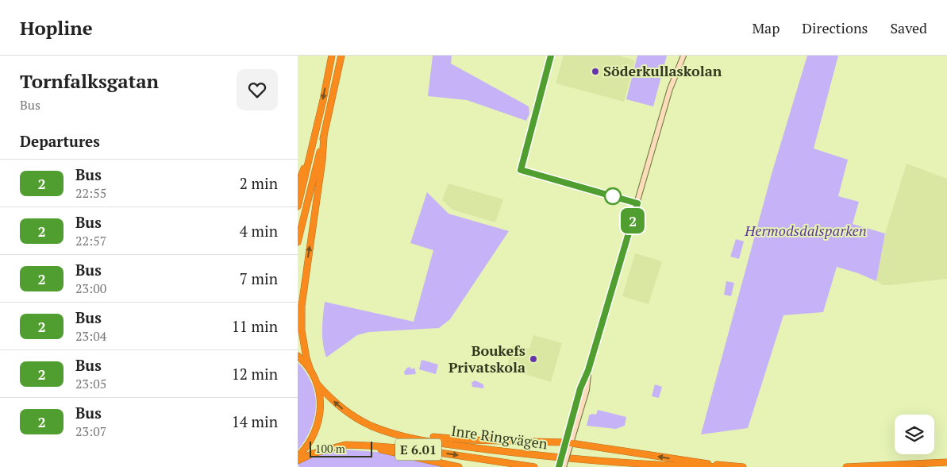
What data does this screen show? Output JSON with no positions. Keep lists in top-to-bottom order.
{
  "streets": {
    "highway": ["Inre Ringvägen", "E 6.01"]
  },
  "crossings": [
    ["Inre Ringvägen", "E 6.01"]
  ],
  "parks": ["Hermodsdalsparken"],
  "places": ["Söderkullaskolan", "Boukefs Privatskola"],
  "lines": ["bus line 2"],
  "scale_bar": "100 m",
  "page": {
    "header": "Hopline",
    "nav": ["Map", "Directions", "Saved"],
    "heading": [
      ["Tornfalksgatan", "Bus"],
      "Departures"
    ],
    "on_map": "2",
    "list": [
      {
        "mark": "2",
        "name": "Bus",
        "note": "22:55",
        "value": "2 min"
      },
      {
        "mark": "2",
        "name": "Bus",
        "note": "22:57",
        "value": "4 min"
      },
      {
        "mark": "2",
        "name": "Bus",
        "note": "23:00",
        "value": "7 min"
      },
      {
        "mark": "2",
        "name": "Bus",
        "note": "23:04",
        "value": "11 min"
      },
      {
        "mark": "2",
        "name": "Bus",
        "note": "23:05",
        "value": "12 min"
      },
      {
        "mark": "2",
        "name": "Bus",
        "note": "23:07",
        "value": "14 min"
      }
    ],
    "scale": "100 m"
  }
}
